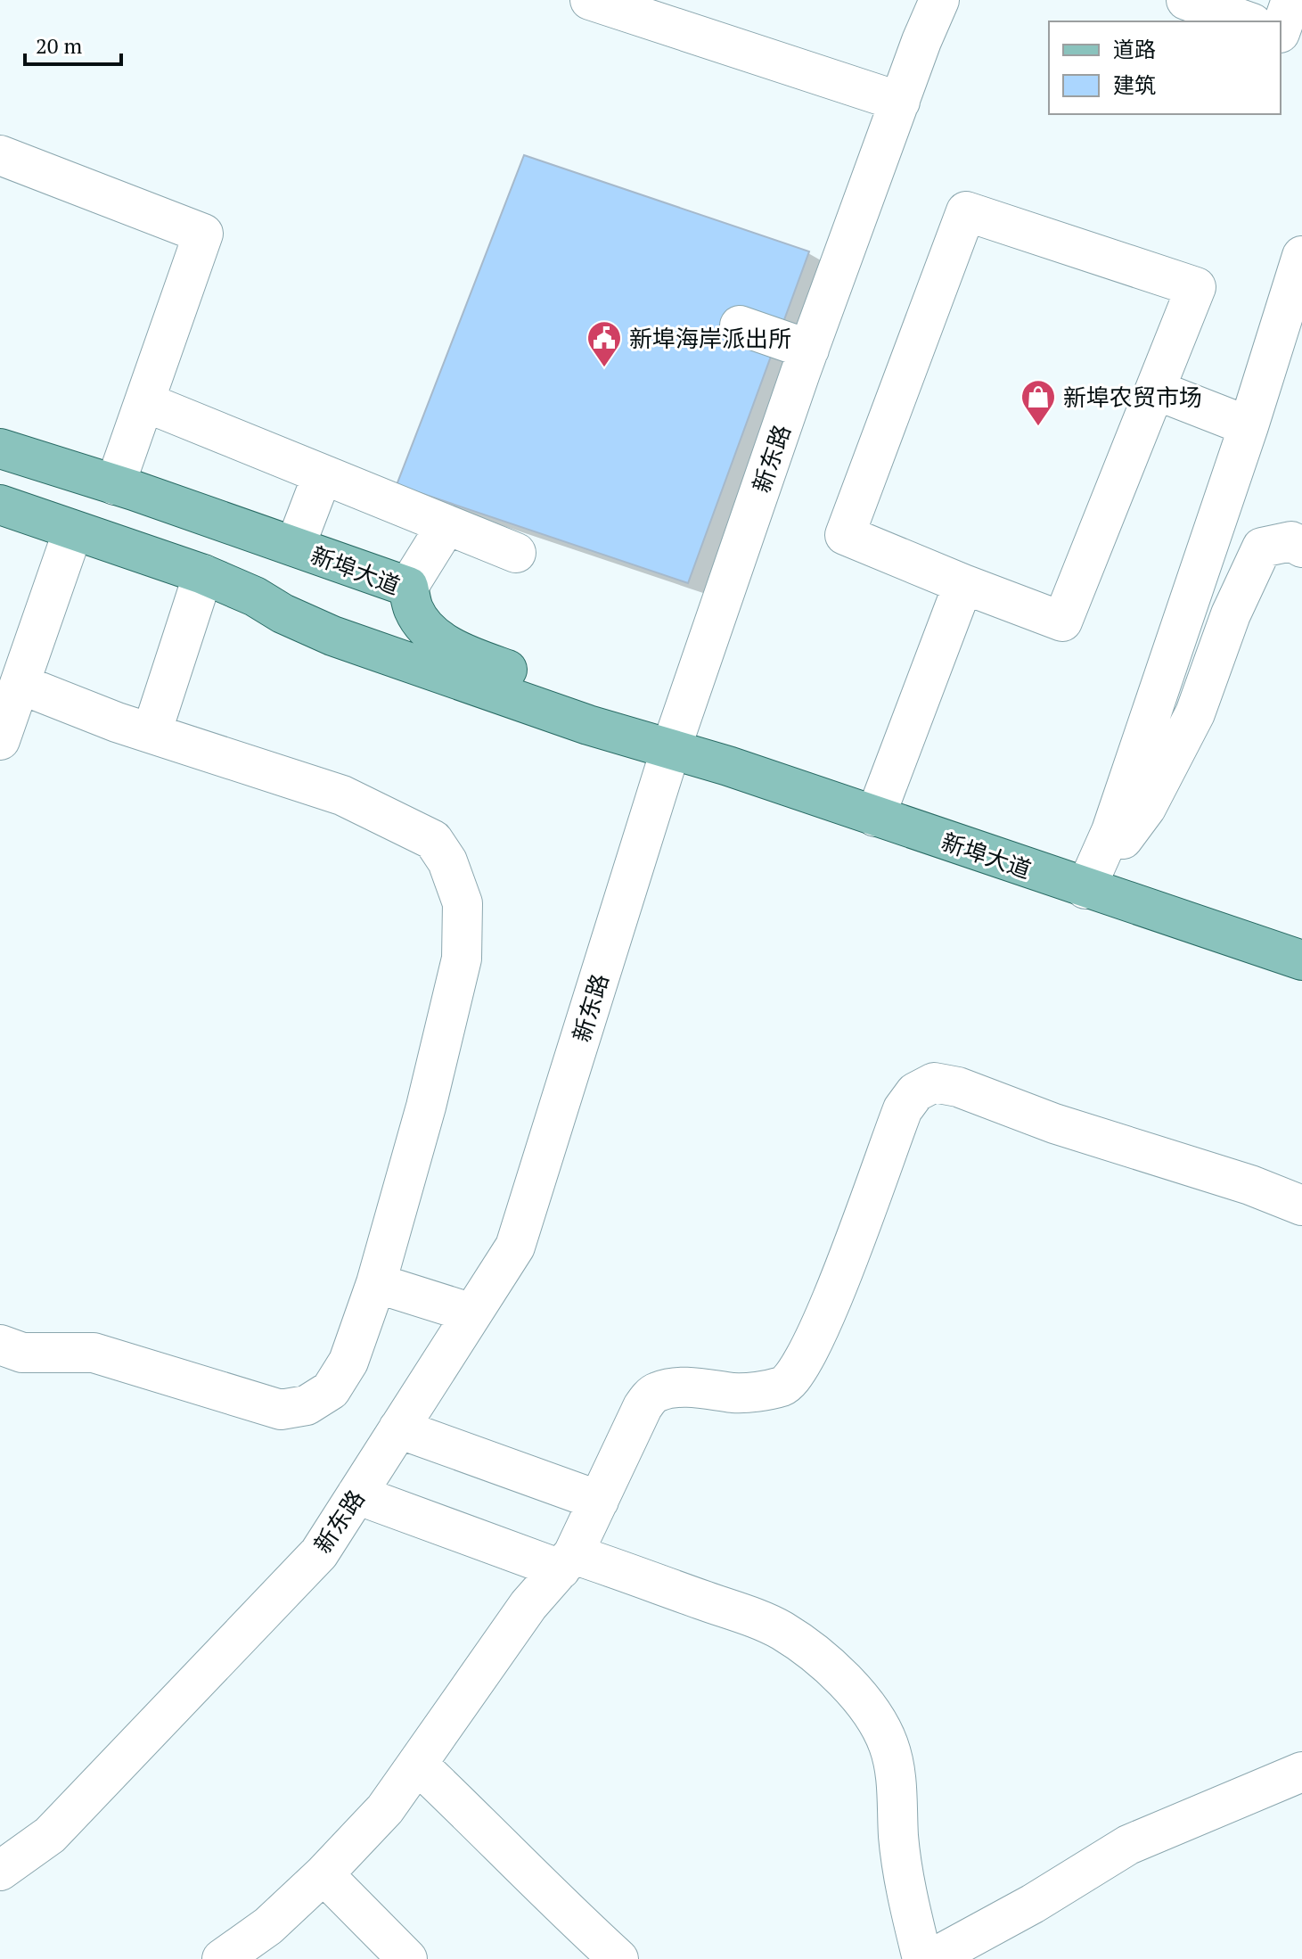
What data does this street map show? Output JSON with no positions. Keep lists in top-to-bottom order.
{
  "streets": {
    "main road": ["新埠大道"],
    "street": ["新东路"]
  },
  "crossings": [
    ["新东路", "新埠大道"]
  ],
  "places": {
    "public building": ["新埠海岸派出所"],
    "shop": ["新埠农贸市场"]
  },
  "legend": ["道路", "建筑"],
  "scale_bar": "20 m"
}
